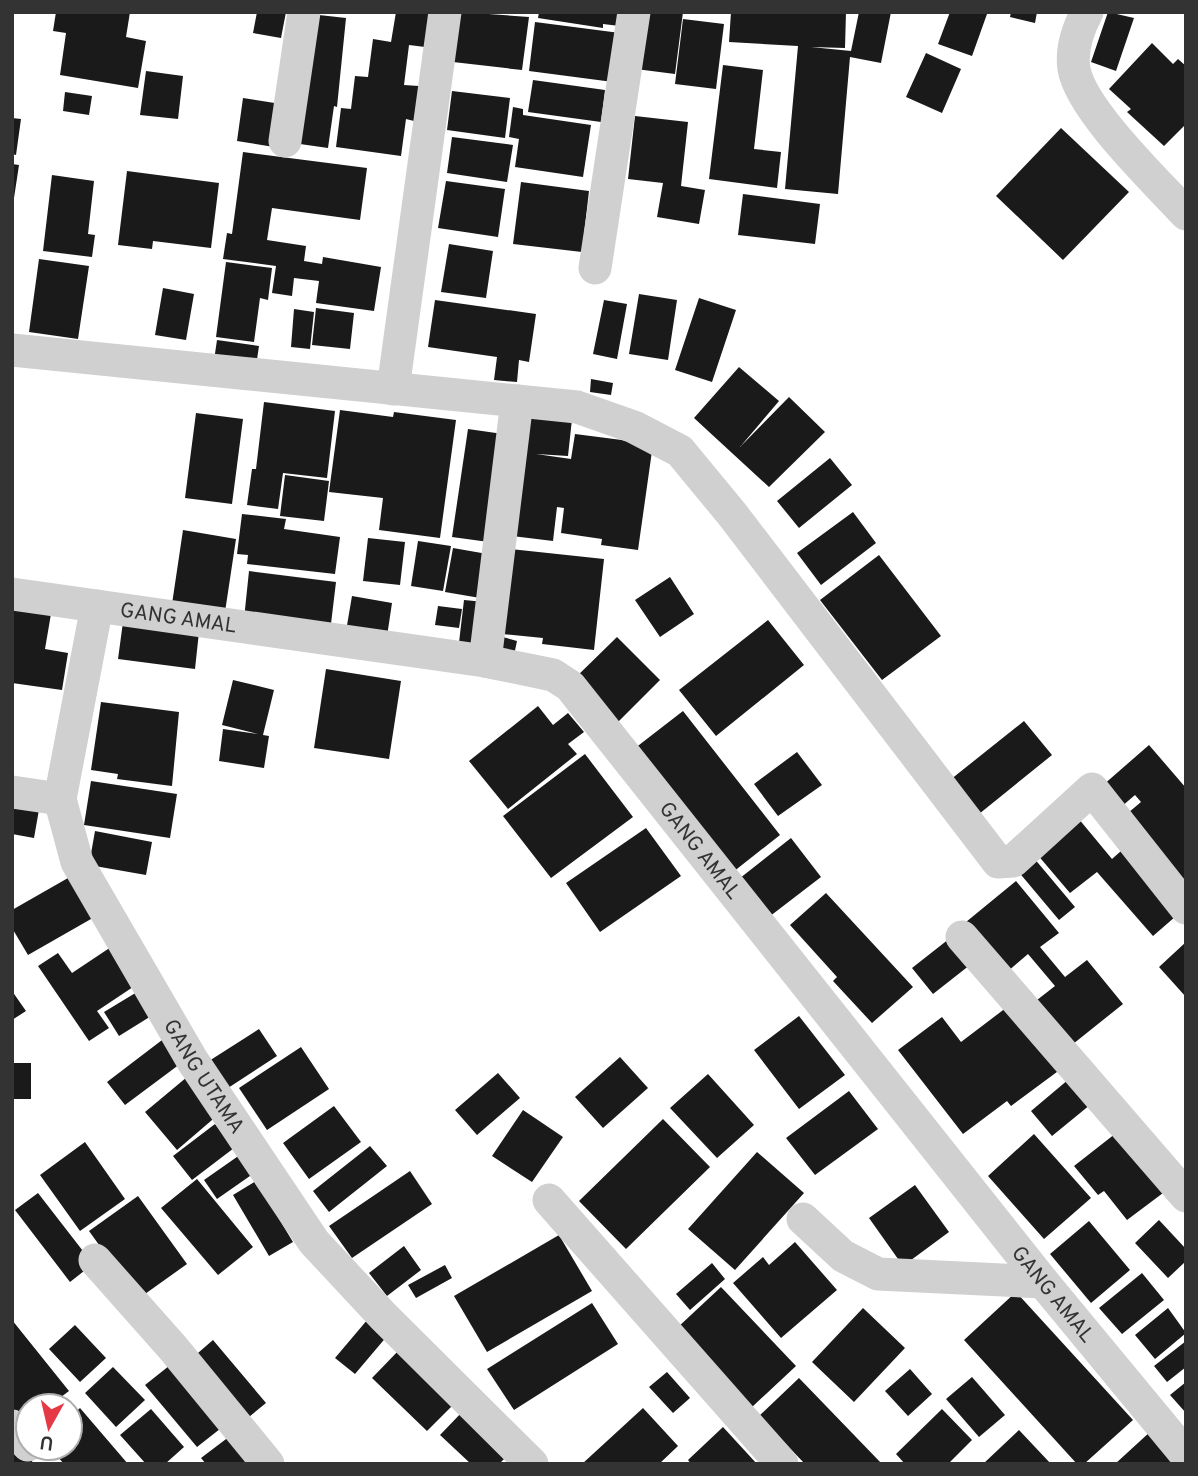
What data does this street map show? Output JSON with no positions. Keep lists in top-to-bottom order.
{
  "streets": {
    "street": ["GANG AMAL", "GANG UTAMA"]
  },
  "crossings": [
    ["GANG AMAL", "GANG UTAMA"]
  ],
  "north": "bottom"
}
